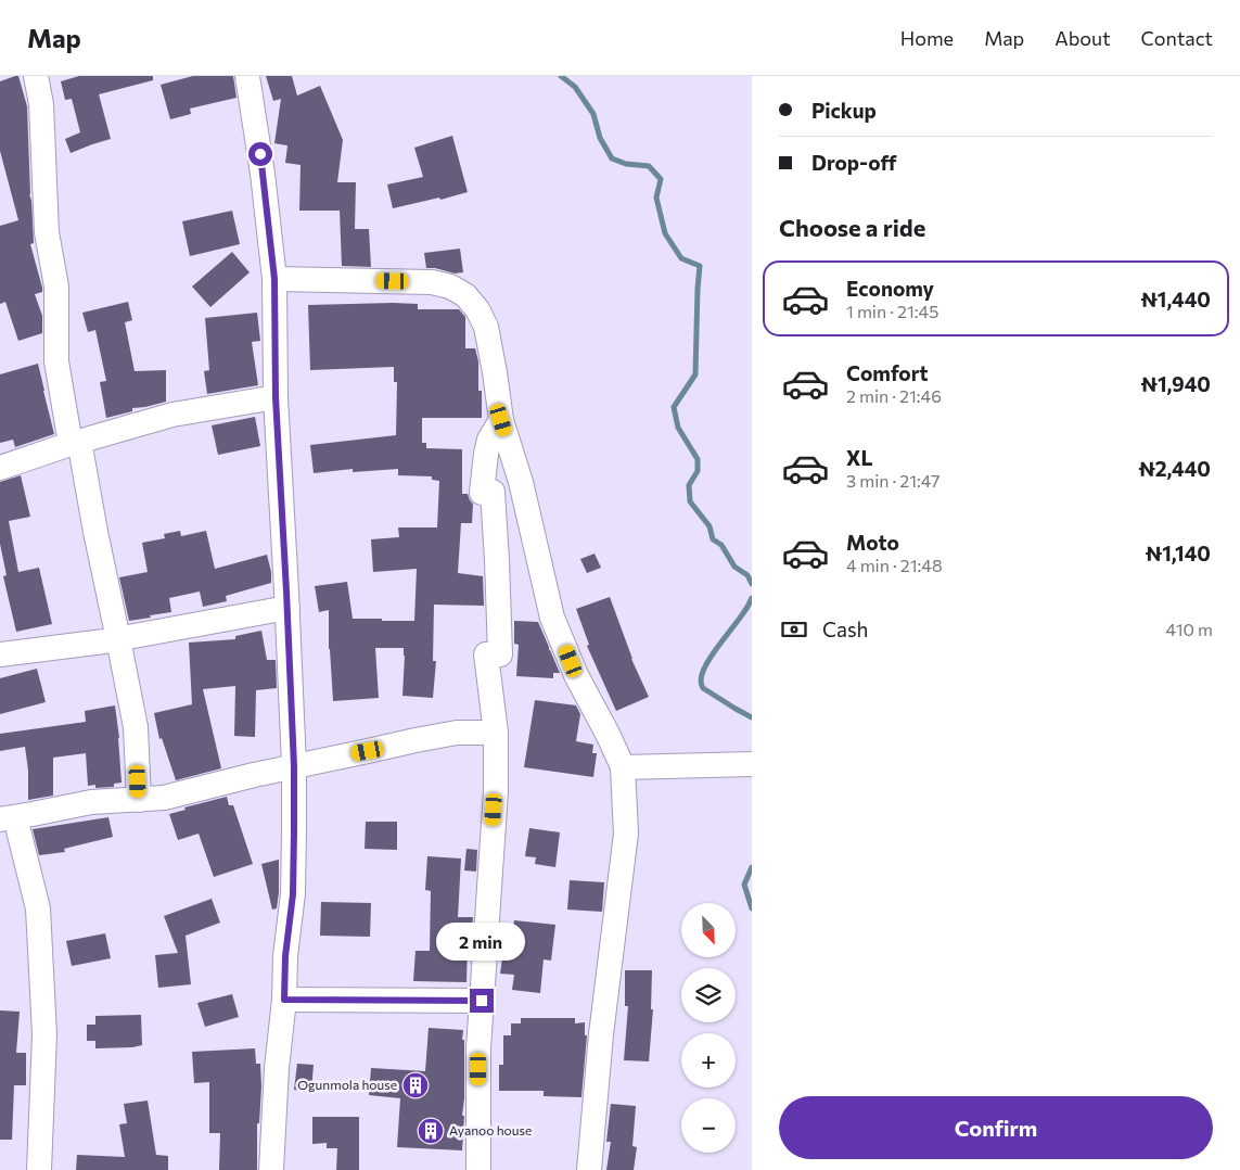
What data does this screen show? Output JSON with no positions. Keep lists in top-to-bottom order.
{
  "places": {
    "building": ["Ogunmola house", "Ayanoo house"]
  },
  "north": "bottom right",
  "page": {
    "header": "Map",
    "nav": [
      "Home",
      "Map",
      "About",
      "Contact"
    ],
    "banner": ["Pickup", "Drop-off"],
    "heading": "Choose a ride",
    "list": [
      {
        "name": "Economy",
        "note": "1 min · 21:45",
        "value": "₦1,440"
      },
      {
        "name": "Comfort",
        "note": "2 min · 21:46",
        "value": "₦1,940"
      },
      {
        "name": "XL",
        "note": "3 min · 21:47",
        "value": "₦2,440"
      },
      {
        "name": "Moto",
        "note": "4 min · 21:48",
        "value": "₦1,140"
      }
    ],
    "pay": ["Cash", "410 m"],
    "map_buttons": ["+", "−"],
    "bubble": "2 min",
    "buttons": "Confirm"
  }
}
